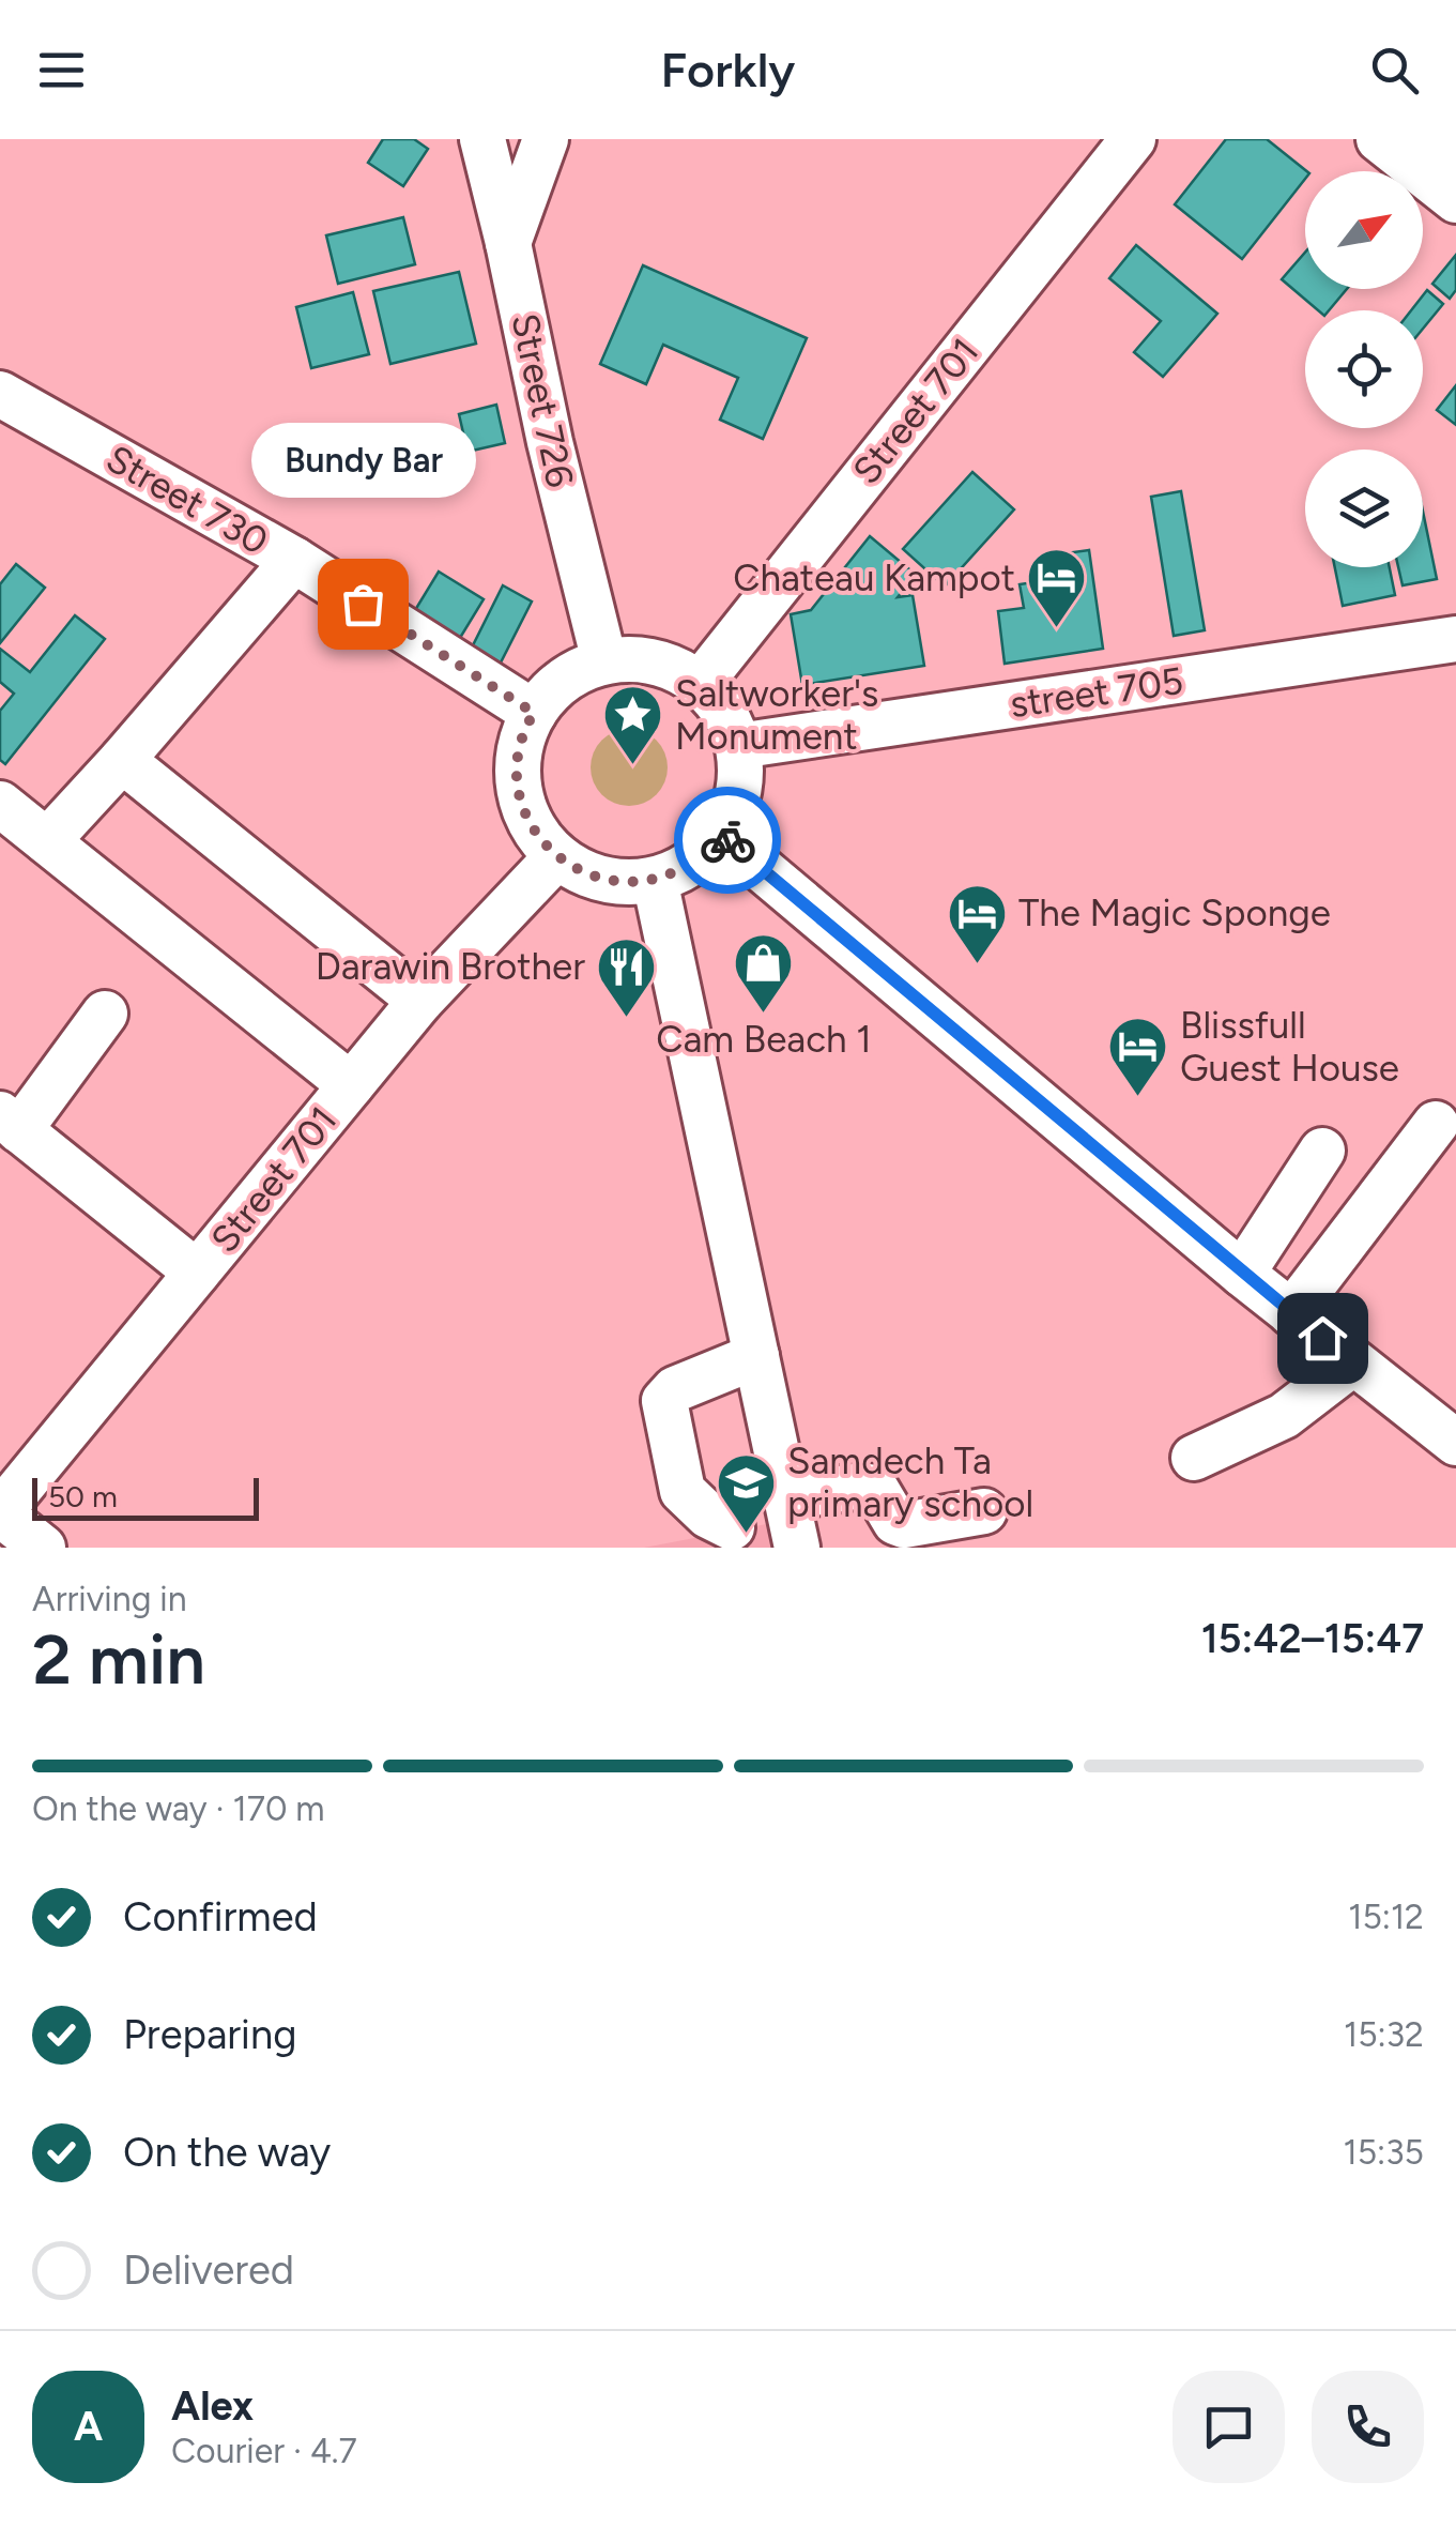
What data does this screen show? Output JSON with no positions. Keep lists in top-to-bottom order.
{
  "streets": {
    "street": [
      "Street 726",
      "Street 701",
      "Street 730",
      "street 705"
    ]
  },
  "crossings": [
    ["Street 726", "Street 701"],
    ["Street 726", "Street 730"],
    ["Street 726", "street 705"],
    ["Street 701", "Street 730"],
    ["Street 701", "street 705"],
    ["Street 730", "street 705"]
  ],
  "places": {
    "other": ["Bundy Bar"],
    "hotel": ["Chateau Kampot", "The Magic Sponge", "Blissfull Guest House"],
    "place": ["Saltworker's Monument"],
    "shop": ["Cam Beach 1"],
    "restaurant": ["Darawin Brother"],
    "school or university": ["Samdech Ta primary school"]
  },
  "scale_bar": "50 m",
  "north": "top right",
  "page": {
    "header": "Forkly",
    "bubble": "Bundy Bar",
    "scale": "50 m",
    "heading": ["2 min", "Arriving in", "15:42–15:47"],
    "panel": ["Alex", "Courier · 4.7"],
    "bar": "On the way · 170 m",
    "list": [
      ["Confirmed", "15:12"],
      ["Preparing", "15:32"],
      ["On the way", "15:35"],
      "Delivered"
    ],
    "round": "A"
  }
}
